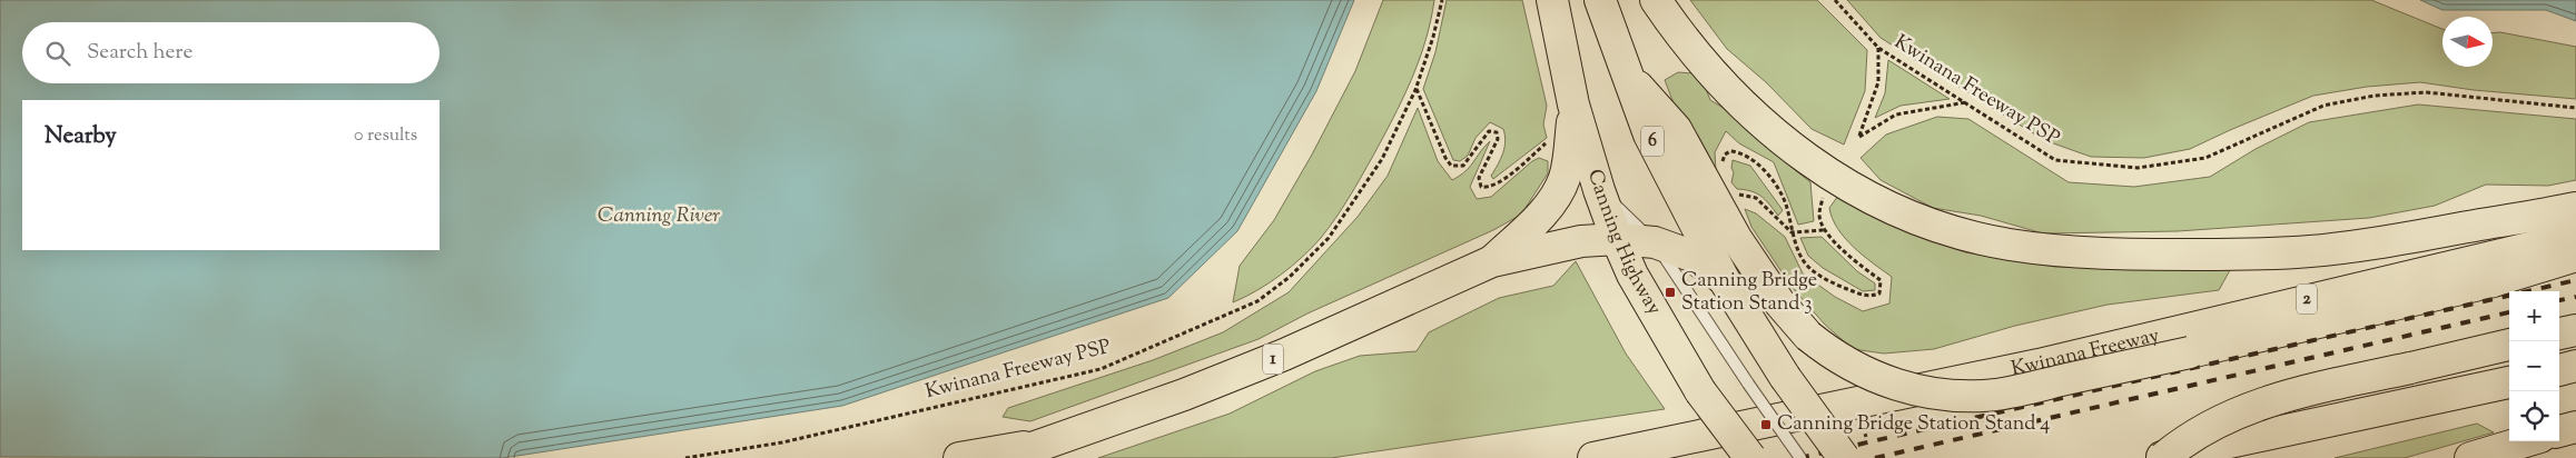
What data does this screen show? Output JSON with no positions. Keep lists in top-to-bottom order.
{
  "streets": {
    "highway": [
      "6",
      "Canning Highway",
      "2",
      "Kwinana Freeway",
      "1"
    ],
    "path": ["Kwinana Freeway PSP"]
  },
  "crossings": [
    ["6", "1"],
    ["Canning Highway", "1"]
  ],
  "water": ["Canning River"],
  "places": {
    "transit": ["Canning Bridge Station Stand 3", "Canning Bridge Station Stand 4"]
  },
  "north": "right",
  "page": {
    "search": "Search here",
    "heading": ["Nearby", "0 results"],
    "map_buttons": ["+", "−"]
  }
}
